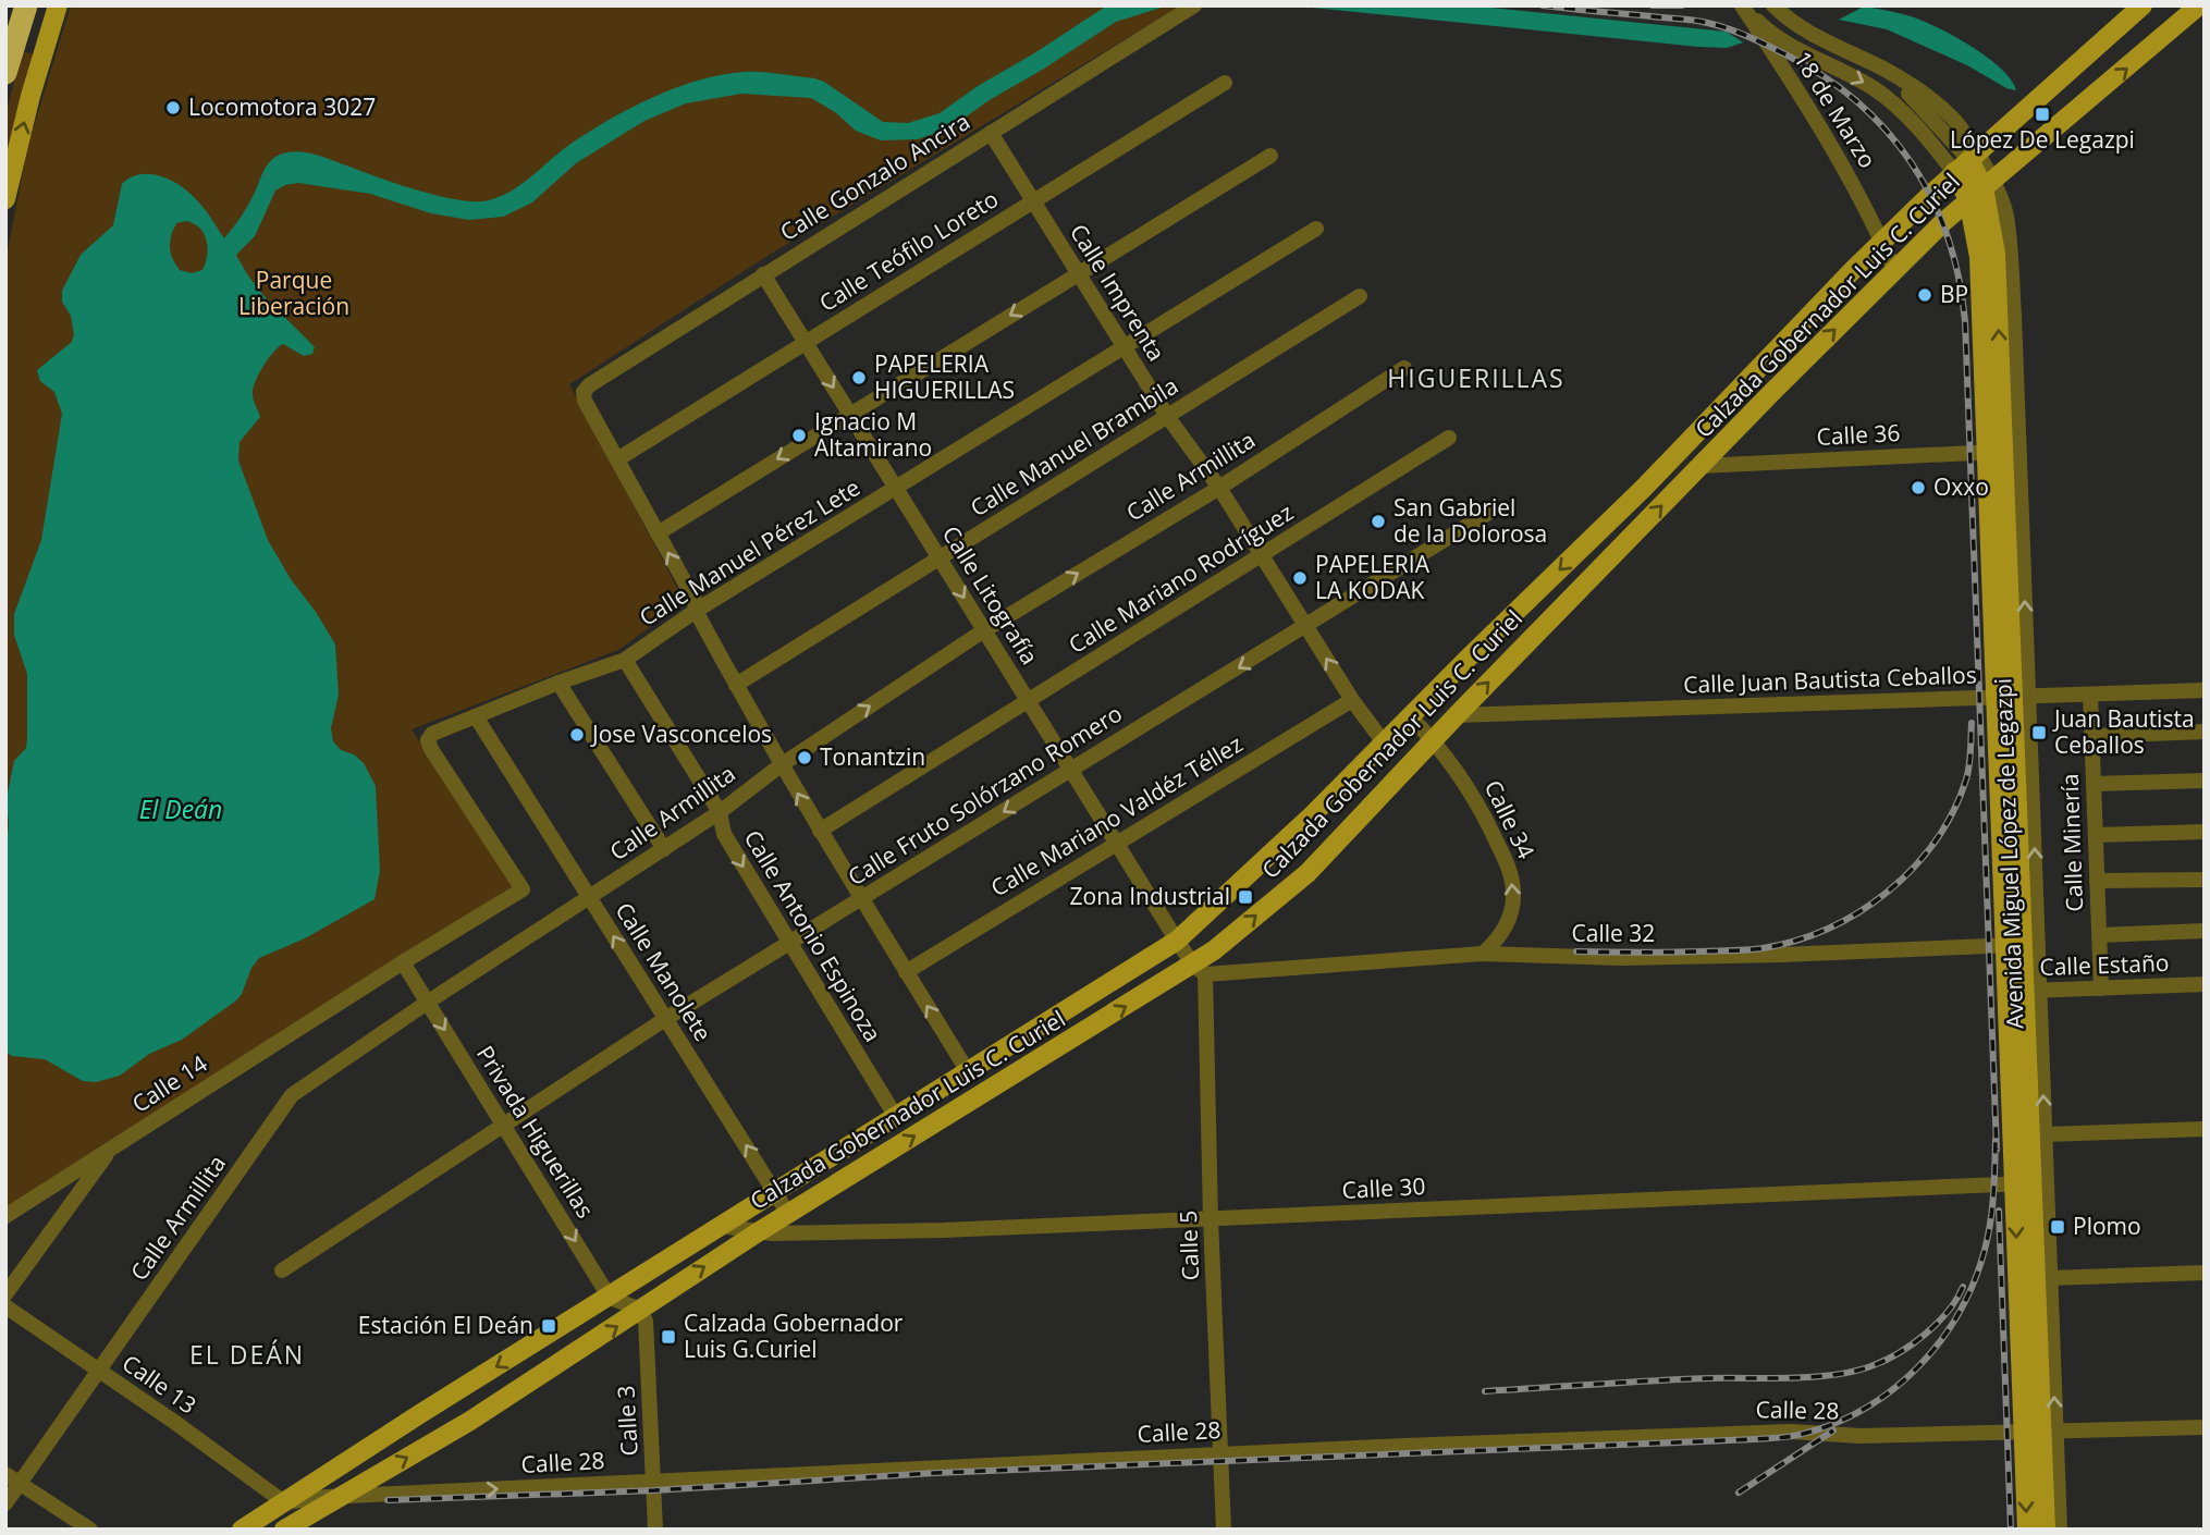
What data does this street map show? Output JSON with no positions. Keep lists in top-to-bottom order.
{
  "streets": {
    "main road": ["Calzada Gobernador Luis C. Curiel", "Avenida Miguel López de Legazpi"],
    "street": [
      "18 de Marzo",
      "Calle Gonzalo Ancira",
      "Calle Teófilo Loreto",
      "Calle Imprenta",
      "Calle 36",
      "Calle Manuel Brambila",
      "Calle Armillita",
      "Calle Manuel Pérez Lete",
      "Calle Mariano Rodríguez",
      "Calle Litografía",
      "Calle Juan Bautista Ceballos",
      "Calle Fruto Solórzano Romero",
      "Calle Mariano Valdéz Téllez",
      "Calle 34",
      "Calle Minería",
      "Calle 32",
      "Calle Antonio Espinoza",
      "Calle Estaño",
      "Calle Manolete",
      "Calle 14",
      "Privada Higuerillas",
      "Calle 30",
      "Calle 5",
      "Calle 13",
      "Calle 28",
      "Calle 3"
    ]
  },
  "crossings": [
    ["18 de Marzo", "Calzada Gobernador Luis C. Curiel"],
    ["Calle Gonzalo Ancira", "Calle Teófilo Loreto"],
    ["Calle Gonzalo Ancira", "Calle Imprenta"],
    ["Calle Gonzalo Ancira", "Calle Litografía"],
    ["Calle Teófilo Loreto", "Calle Imprenta"],
    ["Calle Teófilo Loreto", "Calle Litografía"],
    ["Calle Imprenta", "Calzada Gobernador Luis C. Curiel"],
    ["Calle Imprenta", "Calle Manuel Brambila"],
    ["Calle Imprenta", "Calle Armillita"],
    ["Calle Imprenta", "Calle Manuel Pérez Lete"],
    ["Calle Imprenta", "Calle Mariano Rodríguez"],
    ["Calle Imprenta", "Calle Fruto Solórzano Romero"],
    ["Calle Imprenta", "Calle Mariano Valdéz Téllez"],
    ["Calzada Gobernador Luis C. Curiel", "Calle 36"],
    ["Calzada Gobernador Luis C. Curiel", "Calle Litografía"],
    ["Calzada Gobernador Luis C. Curiel", "Calle Juan Bautista Ceballos"],
    ["Calzada Gobernador Luis C. Curiel", "Calle 34"],
    ["Calzada Gobernador Luis C. Curiel", "Avenida Miguel López de Legazpi"],
    ["Calzada Gobernador Luis C. Curiel", "Calle 32"],
    ["Calzada Gobernador Luis C. Curiel", "Calle Antonio Espinoza"],
    ["Calzada Gobernador Luis C. Curiel", "Calle Manolete"],
    ["Calzada Gobernador Luis C. Curiel", "Privada Higuerillas"],
    ["Calzada Gobernador Luis C. Curiel", "Calle 30"],
    ["Calzada Gobernador Luis C. Curiel", "Calle 5"],
    ["Calzada Gobernador Luis C. Curiel", "Calle 13"],
    ["Calzada Gobernador Luis C. Curiel", "Calle 28"],
    ["Calzada Gobernador Luis C. Curiel", "Calle 3"],
    ["Calle 36", "Avenida Miguel López de Legazpi"],
    ["Calle Manuel Brambila", "Calle Litografía"],
    ["Calle Armillita", "Calle Litografía"],
    ["Calle Armillita", "Calle Antonio Espinoza"],
    ["Calle Armillita", "Calle Manolete"],
    ["Calle Armillita", "Privada Higuerillas"],
    ["Calle Armillita", "Calle 13"],
    ["Calle Manuel Pérez Lete", "Calle Litografía"],
    ["Calle Manuel Pérez Lete", "Calle Antonio Espinoza"],
    ["Calle Manuel Pérez Lete", "Calle Manolete"],
    ["Calle Manuel Pérez Lete", "Calle 14"],
    ["Calle Mariano Rodríguez", "Calle Litografía"],
    ["Calle Litografía", "Calle Fruto Solórzano Romero"],
    ["Calle Litografía", "Calle Mariano Valdéz Téllez"],
    ["Calle Litografía", "Calle 32"],
    ["Calle Litografía", "Calle 5"],
    ["Calle Juan Bautista Ceballos", "Calle Minería"],
    ["Calle Juan Bautista Ceballos", "Avenida Miguel López de Legazpi"],
    ["Calle Fruto Solórzano Romero", "Calle Antonio Espinoza"],
    ["Calle Fruto Solórzano Romero", "Calle Manolete"],
    ["Calle Fruto Solórzano Romero", "Privada Higuerillas"],
    ["Calle 34", "Calle 32"],
    ["Calle Minería", "Calle Estaño"],
    ["Avenida Miguel López de Legazpi", "Calle 32"],
    ["Avenida Miguel López de Legazpi", "Calle Estaño"],
    ["Avenida Miguel López de Legazpi", "Calle 30"],
    ["Avenida Miguel López de Legazpi", "Calle 28"],
    ["Calle 32", "Calle 5"],
    ["Calle 14", "Privada Higuerillas"],
    ["Calle 30", "Calle 5"],
    ["Calle 5", "Calle 28"],
    ["Calle 13", "Calle 28"],
    ["Calle 28", "Calle 3"]
  ],
  "one_way": [
    "Calle Fruto Solórzano Romero",
    "Calle 34",
    "Calle Manolete",
    "Privada Higuerillas"
  ],
  "districts": ["HIGUERILLAS", "EL DEÁN"],
  "water": ["El Deán"],
  "parks": ["Parque Liberación"],
  "places": {
    "other": [
      "Locomotora 3027",
      "BP",
      "PAPELERIA HIGUERILLAS",
      "Ignacio M Altamirano",
      "Oxxo",
      "San Gabriel de la Dolorosa",
      "PAPELERIA LA KODAK",
      "Jose Vasconcelos",
      "Tonantzin"
    ],
    "transit": [
      "López De Legazpi",
      "Juan Bautista Ceballos",
      "Zona Industrial",
      "Plomo",
      "Estación El Deán",
      "Calzada Gobernador Luis G.Curiel"
    ]
  }
}
